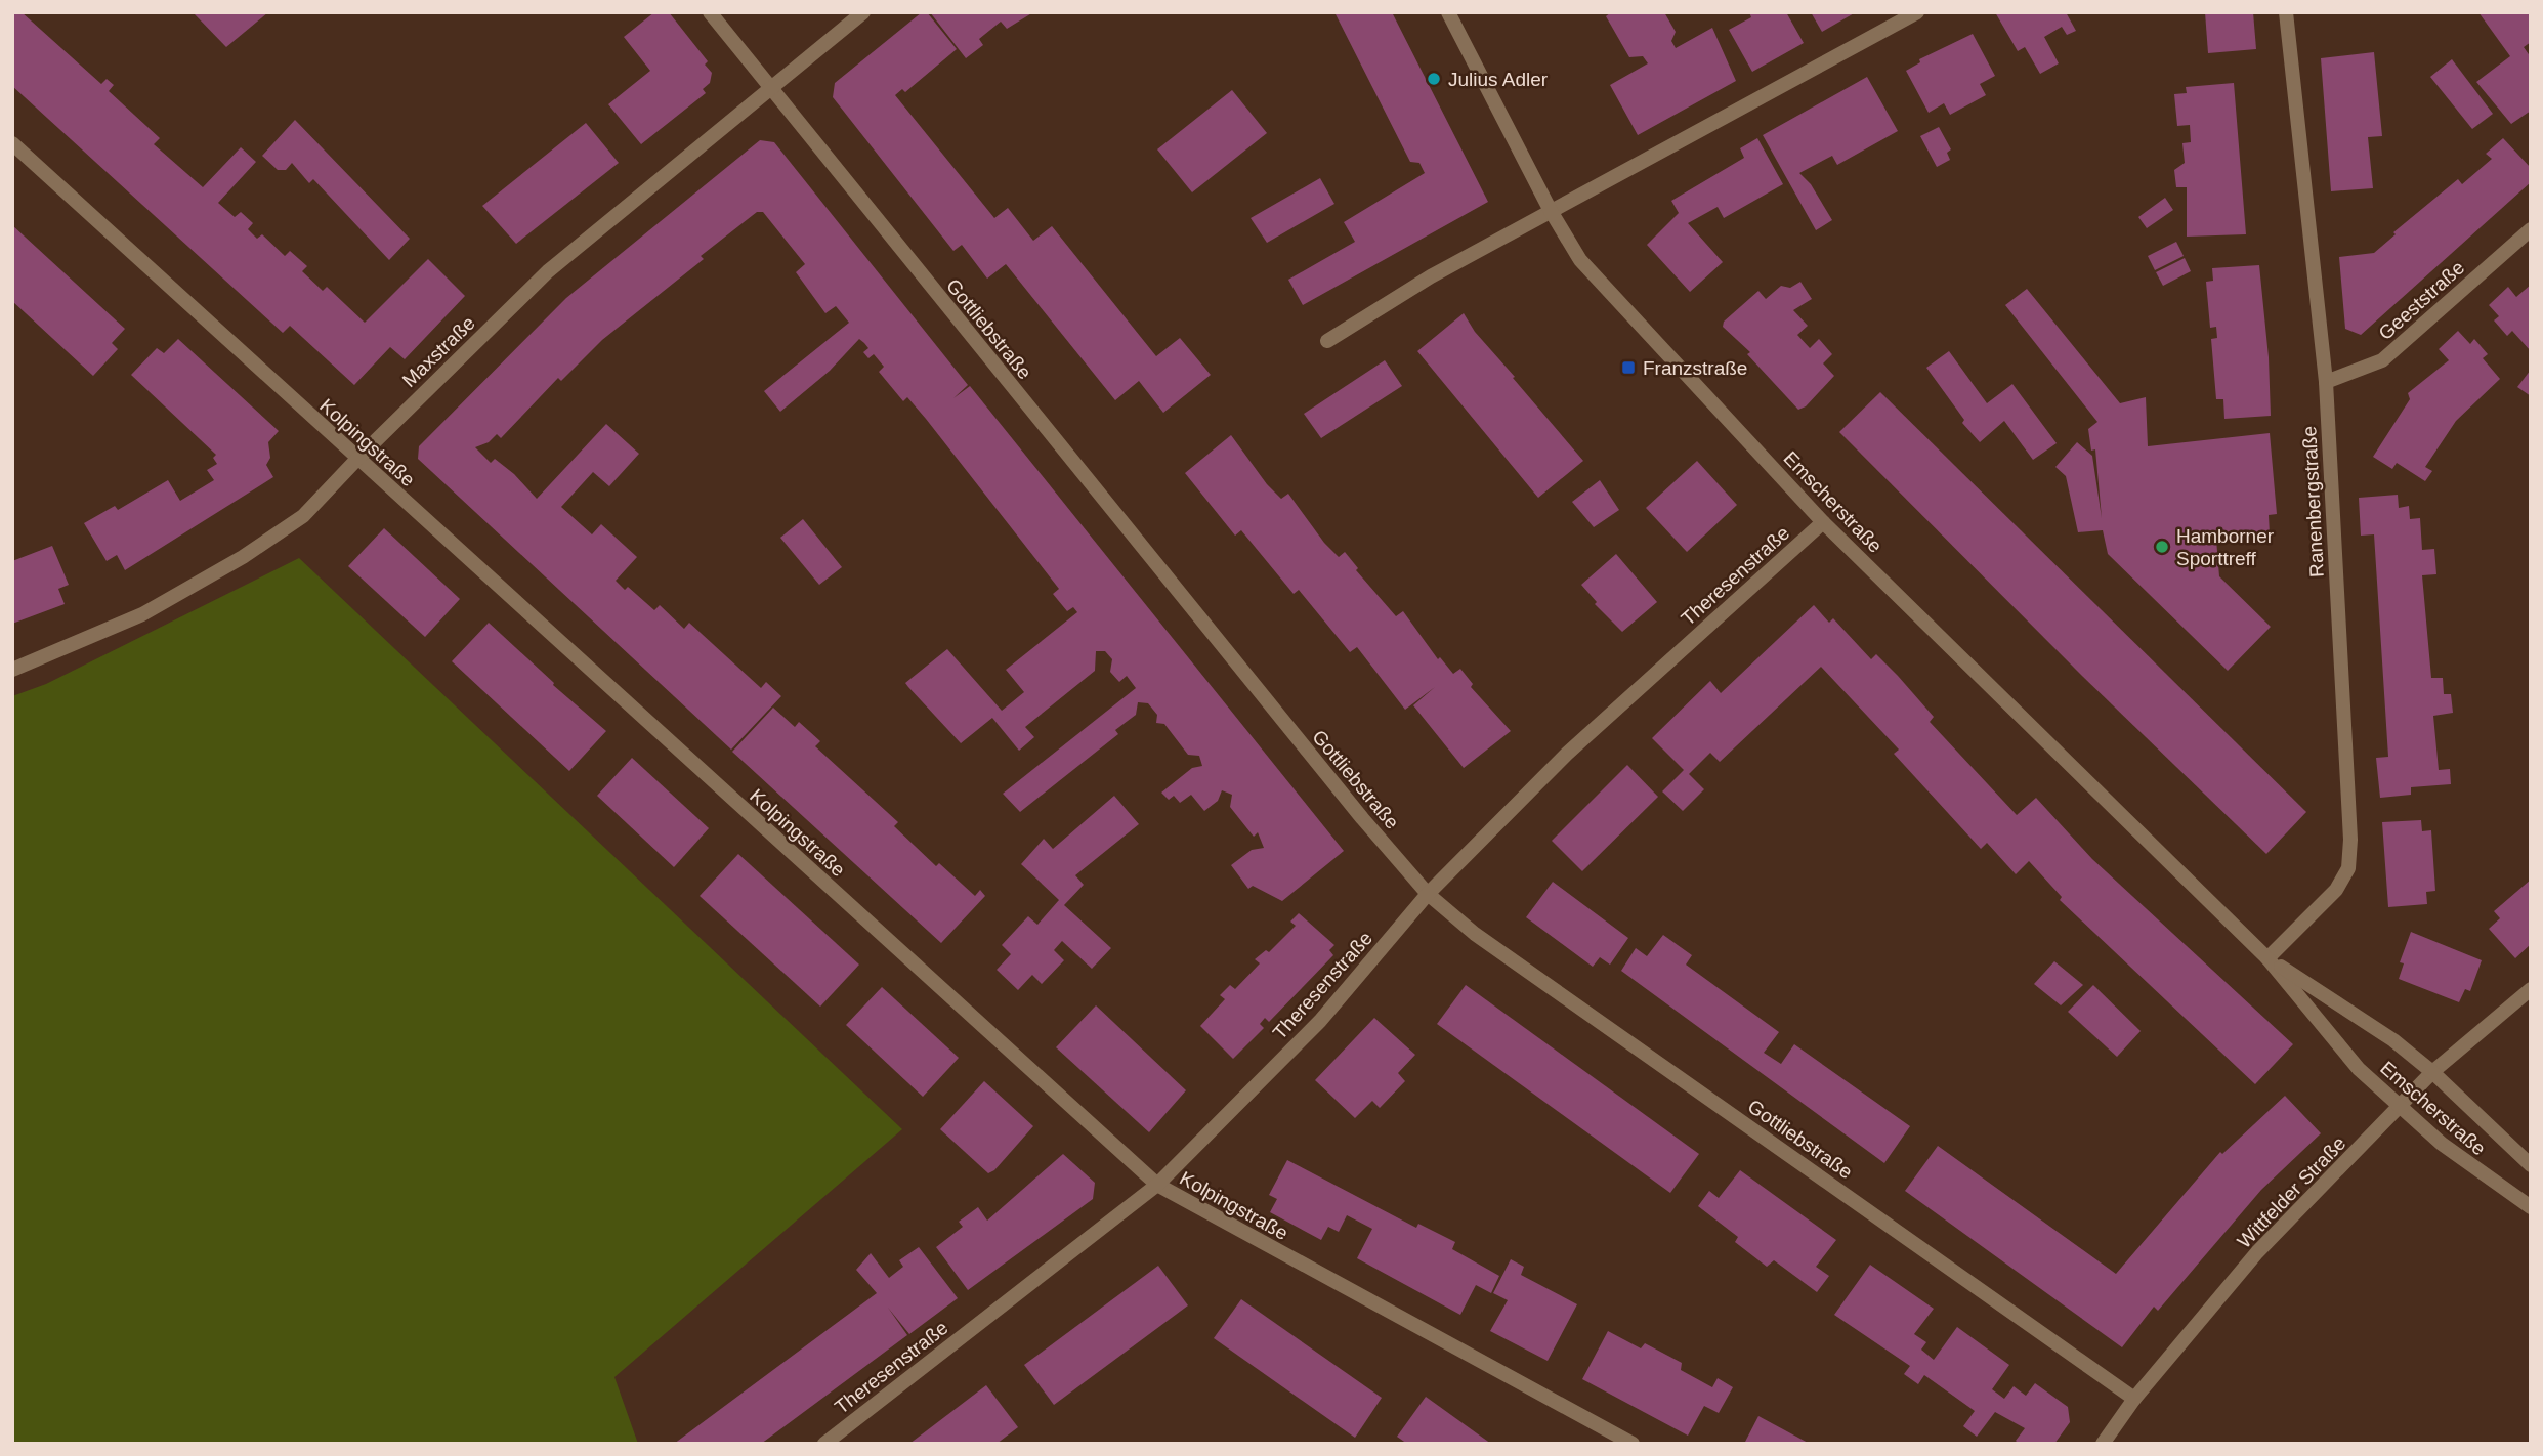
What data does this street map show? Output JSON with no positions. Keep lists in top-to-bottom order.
{
  "streets": {
    "street": [
      "Geeststraße",
      "Gottliebstraße",
      "Maxstraße",
      "Kolpingstraße",
      "Emscherstraße",
      "Ranenbergstraße",
      "Theresenstraße",
      "Wittfelder Straße"
    ]
  },
  "crossings": [
    ["Geeststraße", "Ranenbergstraße"],
    ["Gottliebstraße", "Maxstraße"],
    ["Gottliebstraße", "Theresenstraße"],
    ["Gottliebstraße", "Wittfelder Straße"],
    ["Maxstraße", "Kolpingstraße"],
    ["Kolpingstraße", "Theresenstraße"],
    ["Emscherstraße", "Ranenbergstraße"],
    ["Emscherstraße", "Theresenstraße"],
    ["Emscherstraße", "Wittfelder Straße"]
  ],
  "places": {
    "other": ["Julius Adler", "Hamborner Sporttreff"],
    "transit": ["Franzstraße"]
  }
}
